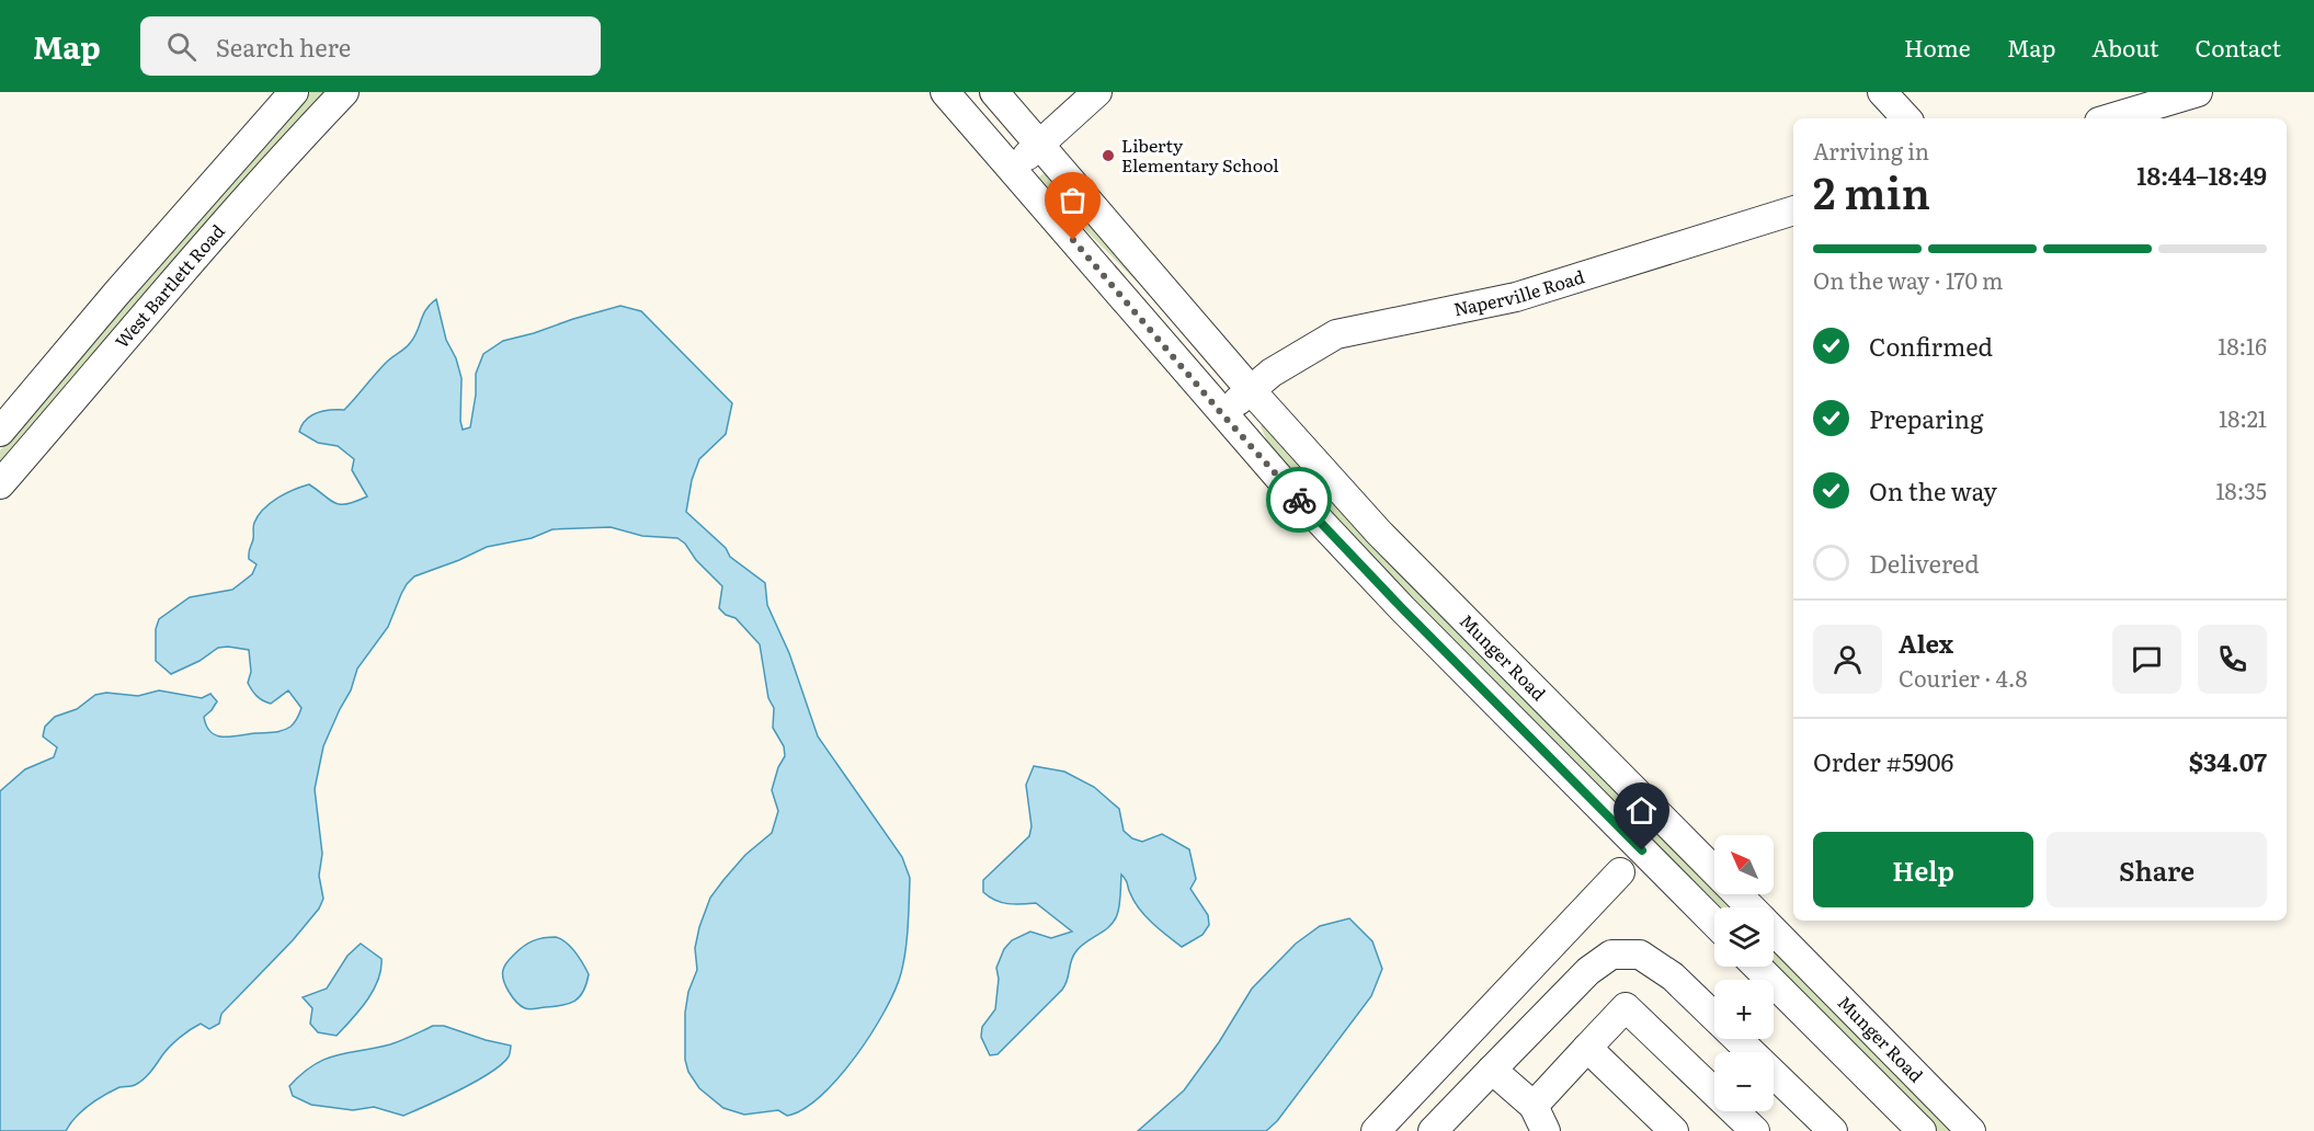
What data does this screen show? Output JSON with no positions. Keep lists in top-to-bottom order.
{
  "streets": {
    "street": ["West Bartlett Road", "Naperville Road", "Munger Road"]
  },
  "crossings": [
    ["Naperville Road", "Munger Road"]
  ],
  "places": ["Liberty Elementary School"],
  "north": "top left",
  "page": {
    "header": "Map",
    "search": "Search here",
    "nav": [
      "Home",
      "Map",
      "About",
      "Contact"
    ],
    "heading": ["2 min", "Arriving in", "18:44–18:49"],
    "panel": [
      "Alex",
      "Courier · 4.8",
      "Order #5906",
      "$34.07"
    ],
    "bar": "On the way · 170 m",
    "list": [
      ["Confirmed", "18:16"],
      ["Preparing", "18:21"],
      ["On the way", "18:35"],
      "Delivered"
    ],
    "buttons": ["Help", "Share"],
    "map_buttons": ["+", "−"]
  }
}
